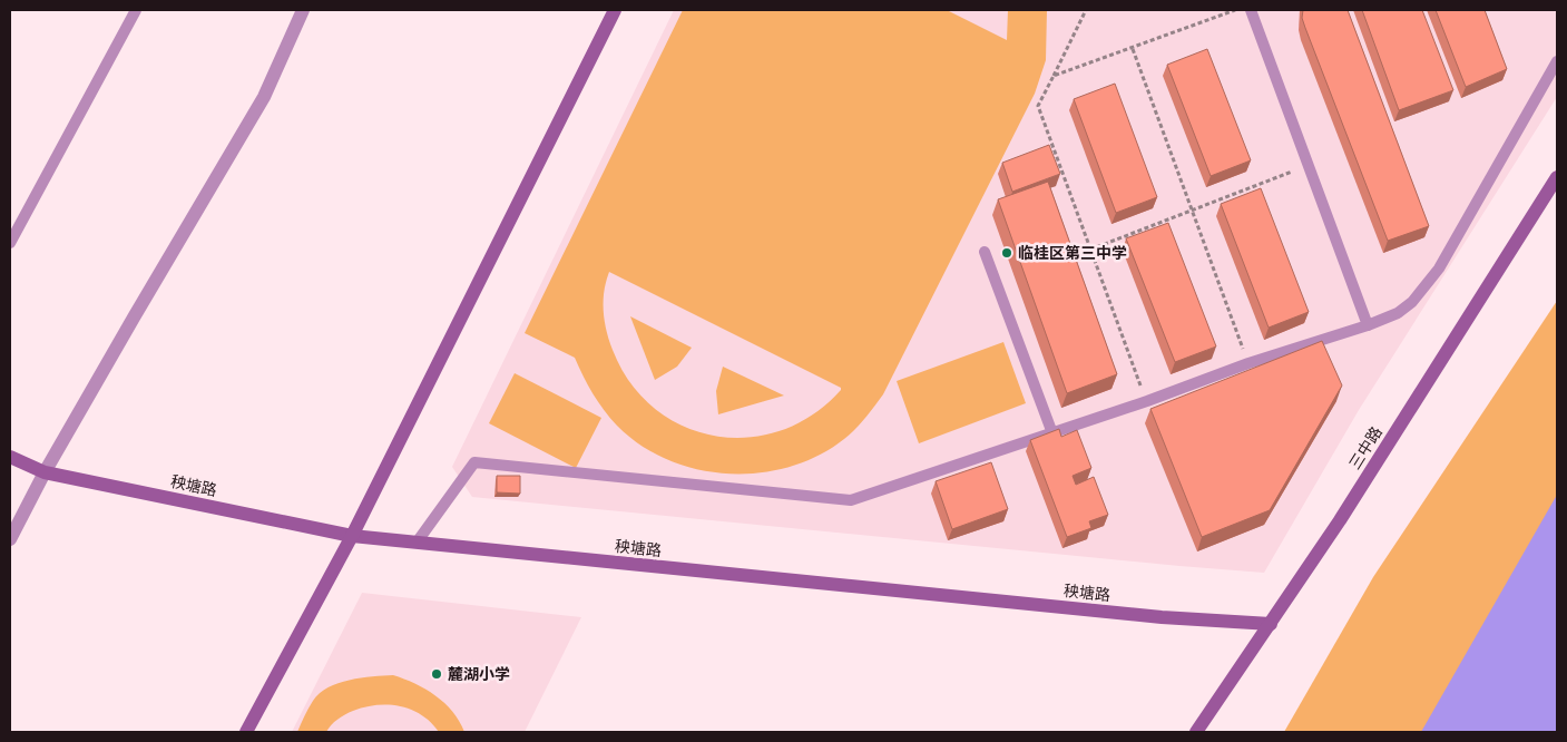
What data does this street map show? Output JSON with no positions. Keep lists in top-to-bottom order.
{
  "streets": {
    "main road": ["三中路", "秧塘路"]
  },
  "crossings": [
    ["三中路", "秧塘路"]
  ],
  "places": ["临桂区第三中学", "麓湖小学"]
}
